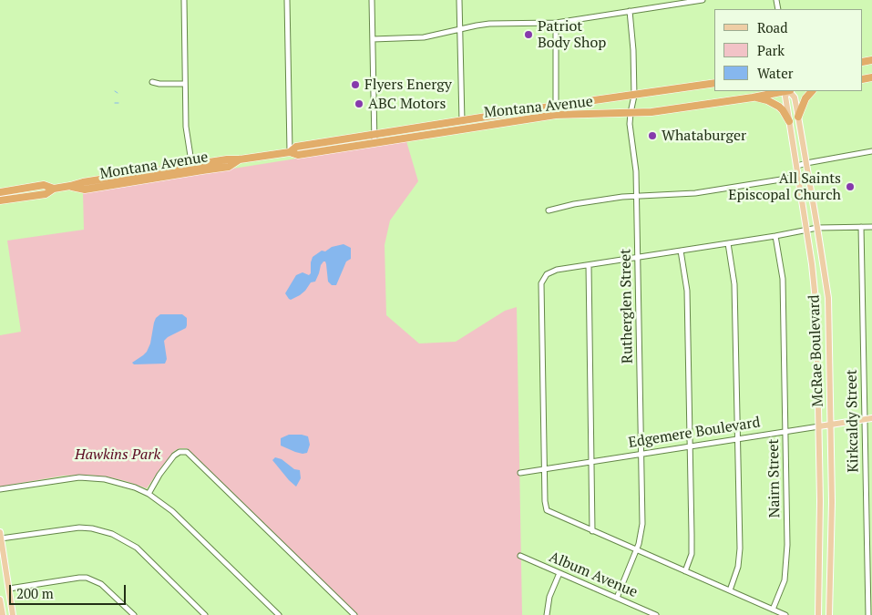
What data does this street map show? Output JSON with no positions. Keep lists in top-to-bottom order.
{
  "streets": {
    "highway": ["Montana Avenue"],
    "main road": ["McRae Boulevard", "Edgemere Boulevard"],
    "street": [
      "Rutherglen Street",
      "Kirkcaldy Street",
      "Nairn Street",
      "Album Avenue"
    ]
  },
  "crossings": [
    ["Montana Avenue", "Rutherglen Street"],
    ["Rutherglen Street", "Edgemere Boulevard"],
    ["Rutherglen Street", "Album Avenue"],
    ["McRae Boulevard", "Edgemere Boulevard"],
    ["Kirkcaldy Street", "Edgemere Boulevard"],
    ["Edgemere Boulevard", "Nairn Street"]
  ],
  "parks": ["Hawkins Park"],
  "places": [
    "Patriot Body Shop",
    "Flyers Energy",
    "ABC Motors",
    "Whataburger",
    "All Saints Episcopal Church"
  ],
  "legend": ["Road", "Park", "Water"],
  "scale_bar": "200 m"
}
